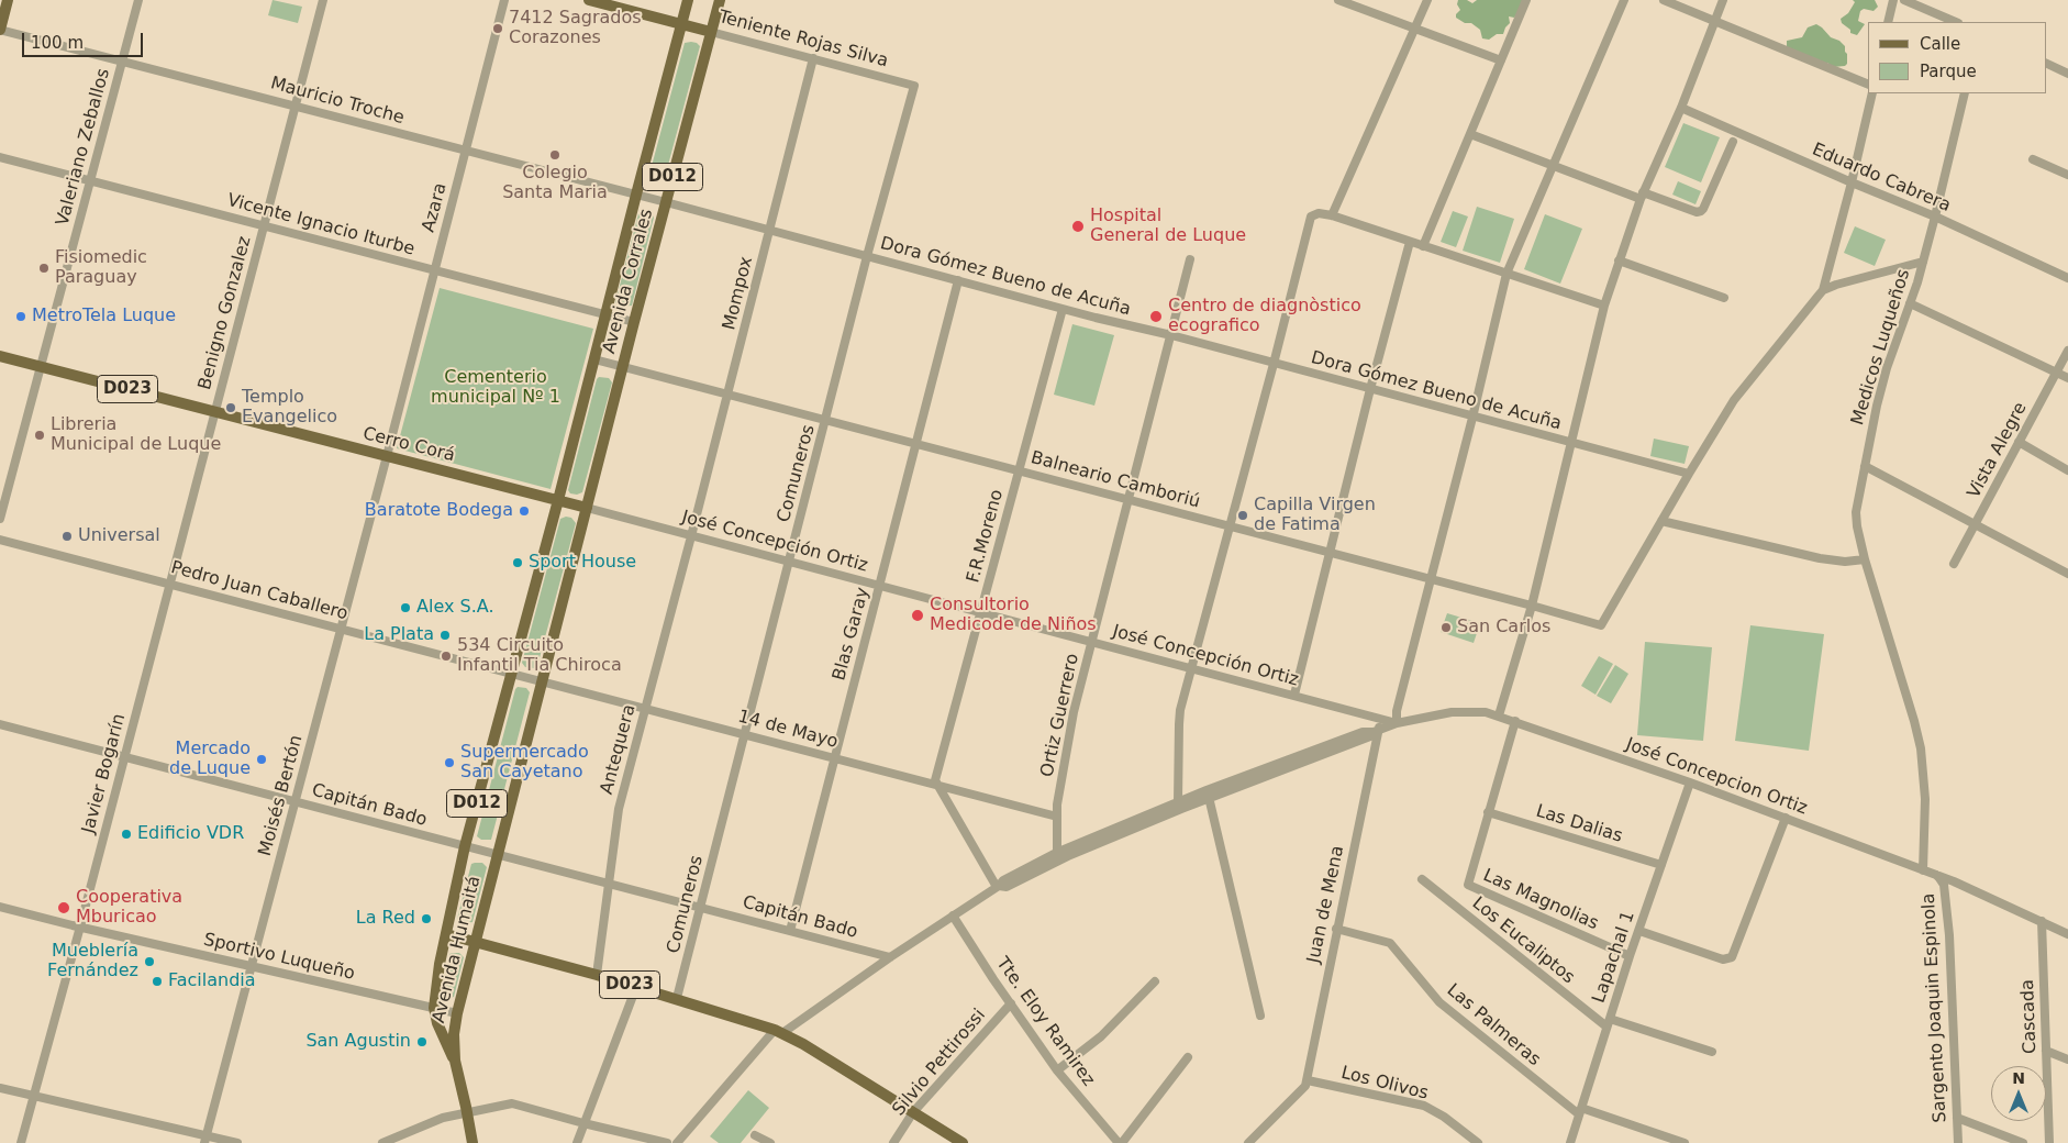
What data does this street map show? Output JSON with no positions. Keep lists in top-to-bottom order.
{
  "streets": {
    "main road": [
      "Teniente Rojas Silva",
      "D012",
      "Avenida Corrales",
      "D023",
      "Cerro Corá",
      "Avenida Humaitá"
    ],
    "street": [
      "Mauricio Troche",
      "Valeriano Zeballos",
      "Eduardo Cabrera",
      "Azara",
      "Vicente Ignacio Iturbe",
      "Dora Gómez Bueno de Acuña",
      "Mompox",
      "Benigno Gonzalez",
      "Medicos Luqueños",
      "Vista Alegre",
      "Comuneros",
      "Balneario Camboriú",
      "F.R.Moreno",
      "José Concepción Ortiz",
      "Pedro Juan Caballero",
      "Blas Garay",
      "Ortiz Guerrero",
      "14 de Mayo",
      "Antequera",
      "Javier Bogarín",
      "José Concepcion Ortiz",
      "Moisés Bertón",
      "Capitán Bado",
      "Las Dalias",
      "Las Magnolias",
      "Juan de Mena",
      "Los Eucaliptos",
      "Sportivo Luqueño",
      "Lapachal 1",
      "Sargento Joaquin Espinola",
      "Cascada",
      "Tte. Eloy Ramirez",
      "Las Palmeras",
      "Silvio Pettirossi",
      "Los Olivos"
    ]
  },
  "crossings": [
    ["Teniente Rojas Silva", "Avenida Corrales"],
    ["Teniente Rojas Silva", "Mompox"],
    ["Teniente Rojas Silva", "Comuneros"],
    ["Mauricio Troche", "Valeriano Zeballos"],
    ["Mauricio Troche", "Azara"],
    ["Mauricio Troche", "Dora Gómez Bueno de Acuña"],
    ["Mauricio Troche", "Avenida Corrales"],
    ["Mauricio Troche", "Benigno Gonzalez"],
    ["Valeriano Zeballos", "Vicente Ignacio Iturbe"],
    ["Valeriano Zeballos", "Cerro Corá"],
    ["D012", "Avenida Humaitá"],
    ["Eduardo Cabrera", "Medicos Luqueños"],
    ["Azara", "Vicente Ignacio Iturbe"],
    ["Azara", "Cerro Corá"],
    ["Azara", "Moisés Bertón"],
    ["Vicente Ignacio Iturbe", "Avenida Corrales"],
    ["Vicente Ignacio Iturbe", "Benigno Gonzalez"],
    ["Dora Gómez Bueno de Acuña", "Avenida Corrales"],
    ["Dora Gómez Bueno de Acuña", "Mompox"],
    ["Dora Gómez Bueno de Acuña", "Comuneros"],
    ["Dora Gómez Bueno de Acuña", "F.R.Moreno"],
    ["Dora Gómez Bueno de Acuña", "Blas Garay"],
    ["Dora Gómez Bueno de Acuña", "Ortiz Guerrero"],
    ["Avenida Corrales", "Cerro Corá"],
    ["Avenida Corrales", "Balneario Camboriú"],
    ["Avenida Corrales", "José Concepción Ortiz"],
    ["Avenida Corrales", "Avenida Humaitá"],
    ["Mompox", "Balneario Camboriú"],
    ["Mompox", "José Concepción Ortiz"],
    ["Mompox", "Antequera"],
    ["Benigno Gonzalez", "Cerro Corá"],
    ["Benigno Gonzalez", "Javier Bogarín"],
    ["Medicos Luqueños", "José Concepcion Ortiz"],
    ["D023", "Comuneros"],
    ["D023", "Antequera"],
    ["D023", "Avenida Humaitá"],
    ["D023", "Silvio Pettirossi"],
    ["Cerro Corá", "José Concepción Ortiz"],
    ["Cerro Corá", "Javier Bogarín"],
    ["Cerro Corá", "Moisés Bertón"],
    ["Cerro Corá", "Avenida Humaitá"],
    ["Comuneros", "Balneario Camboriú"],
    ["Comuneros", "José Concepción Ortiz"],
    ["Comuneros", "14 de Mayo"],
    ["Comuneros", "Capitán Bado"],
    ["Balneario Camboriú", "F.R.Moreno"],
    ["Balneario Camboriú", "Blas Garay"],
    ["Balneario Camboriú", "Ortiz Guerrero"],
    ["F.R.Moreno", "José Concepción Ortiz"],
    ["F.R.Moreno", "14 de Mayo"],
    ["José Concepción Ortiz", "Blas Garay"],
    ["José Concepción Ortiz", "Ortiz Guerrero"],
    ["José Concepción Ortiz", "Antequera"],
    ["José Concepción Ortiz", "José Concepcion Ortiz"],
    ["José Concepción Ortiz", "Avenida Humaitá"],
    ["Pedro Juan Caballero", "14 de Mayo"],
    ["Pedro Juan Caballero", "Javier Bogarín"],
    ["Pedro Juan Caballero", "Moisés Bertón"],
    ["Pedro Juan Caballero", "Avenida Humaitá"],
    ["Blas Garay", "14 de Mayo"],
    ["Blas Garay", "Capitán Bado"],
    ["Ortiz Guerrero", "14 de Mayo"],
    ["14 de Mayo", "Antequera"],
    ["14 de Mayo", "Avenida Humaitá"],
    ["Antequera", "Capitán Bado"],
    ["Javier Bogarín", "Capitán Bado"],
    ["Javier Bogarín", "Sportivo Luqueño"],
    ["José Concepcion Ortiz", "Lapachal 1"],
    ["José Concepcion Ortiz", "Sargento Joaquin Espinola"],
    ["José Concepcion Ortiz", "Cascada"],
    ["Moisés Bertón", "Capitán Bado"],
    ["Moisés Bertón", "Sportivo Luqueño"],
    ["Capitán Bado", "Avenida Humaitá"],
    ["Las Dalias", "Las Magnolias"],
    ["Las Dalias", "Lapachal 1"],
    ["Las Magnolias", "Lapachal 1"],
    ["Juan de Mena", "Las Palmeras"],
    ["Juan de Mena", "Los Olivos"],
    ["Los Eucaliptos", "Lapachal 1"],
    ["Avenida Humaitá", "Sportivo Luqueño"],
    ["Lapachal 1", "Las Palmeras"],
    ["Tte. Eloy Ramirez", "Silvio Pettirossi"]
  ],
  "parks": ["Cementerio municipal Nº 1"],
  "places": [
    "7412 Sagrados Corazones",
    "Colegio Santa Maria",
    "Hospital General de Luque",
    "Fisiomedic Paraguay",
    "MetroTela Luque",
    "Centro de diagnòstico ecografico",
    "Templo Evangelico",
    "Libreria Municipal de Luque",
    "Baratote Bodega",
    "Capilla Virgen de Fatima",
    "Universal",
    "Sport House",
    "Alex S.A.",
    "Consultorio Medicode de Niños",
    "San Carlos",
    "La Plata",
    "534 Circuito Infantil Tia Chiroca",
    "Mercado de Luque",
    "Supermercado San Cayetano",
    "Edificio VDR",
    "Cooperativa Mburicao",
    "La Red",
    "Mueblería Fernández",
    "Facilandia",
    "San Agustin"
  ],
  "legend": ["Calle", "Parque"],
  "scale_bar": "100 m",
  "north": "top"
}
